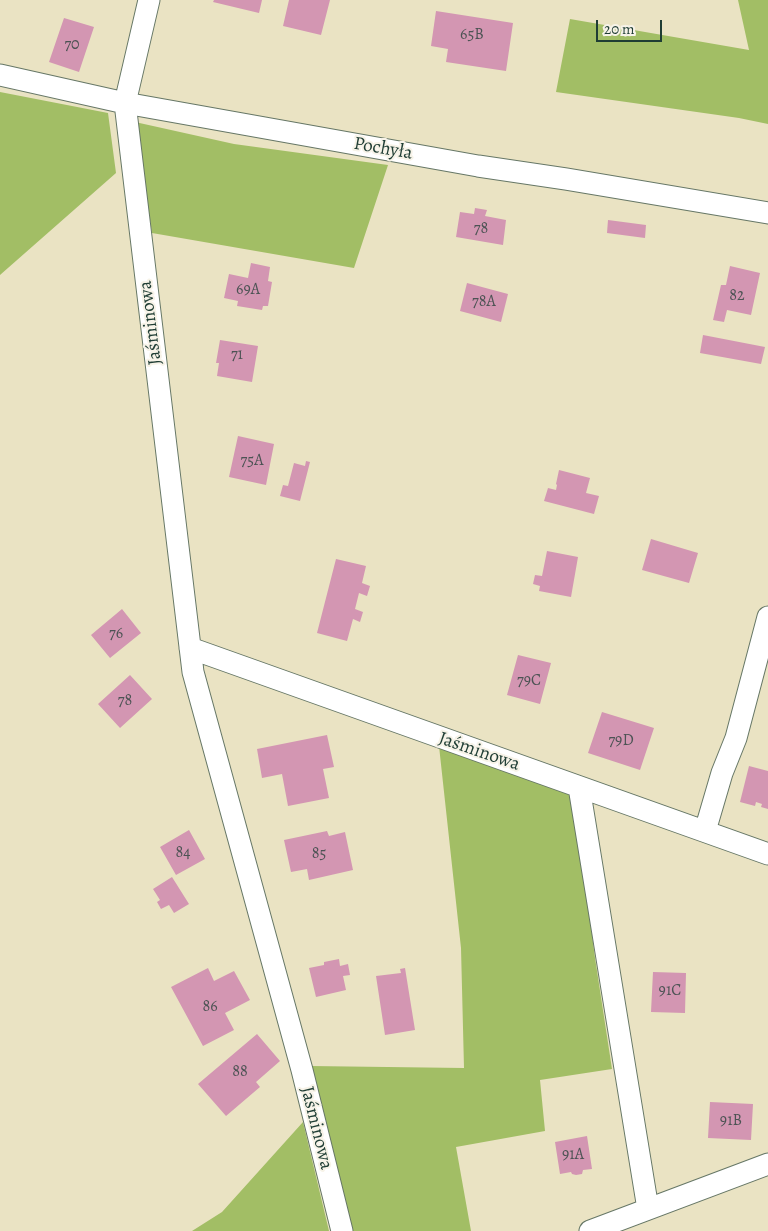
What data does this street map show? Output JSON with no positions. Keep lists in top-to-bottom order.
{
  "streets": {
    "street": ["Pochyła", "Jaśminowa"]
  },
  "crossings": [
    ["Pochyła", "Jaśminowa"]
  ],
  "house_numbers": [
    "65B",
    "70",
    "78",
    "69A",
    "82",
    "78A",
    "71",
    "75A",
    "76",
    "79C",
    "78",
    "79D",
    "84",
    "85",
    "91C",
    "86",
    "88",
    "91B",
    "91A"
  ],
  "scale_bar": "20 m"
}
